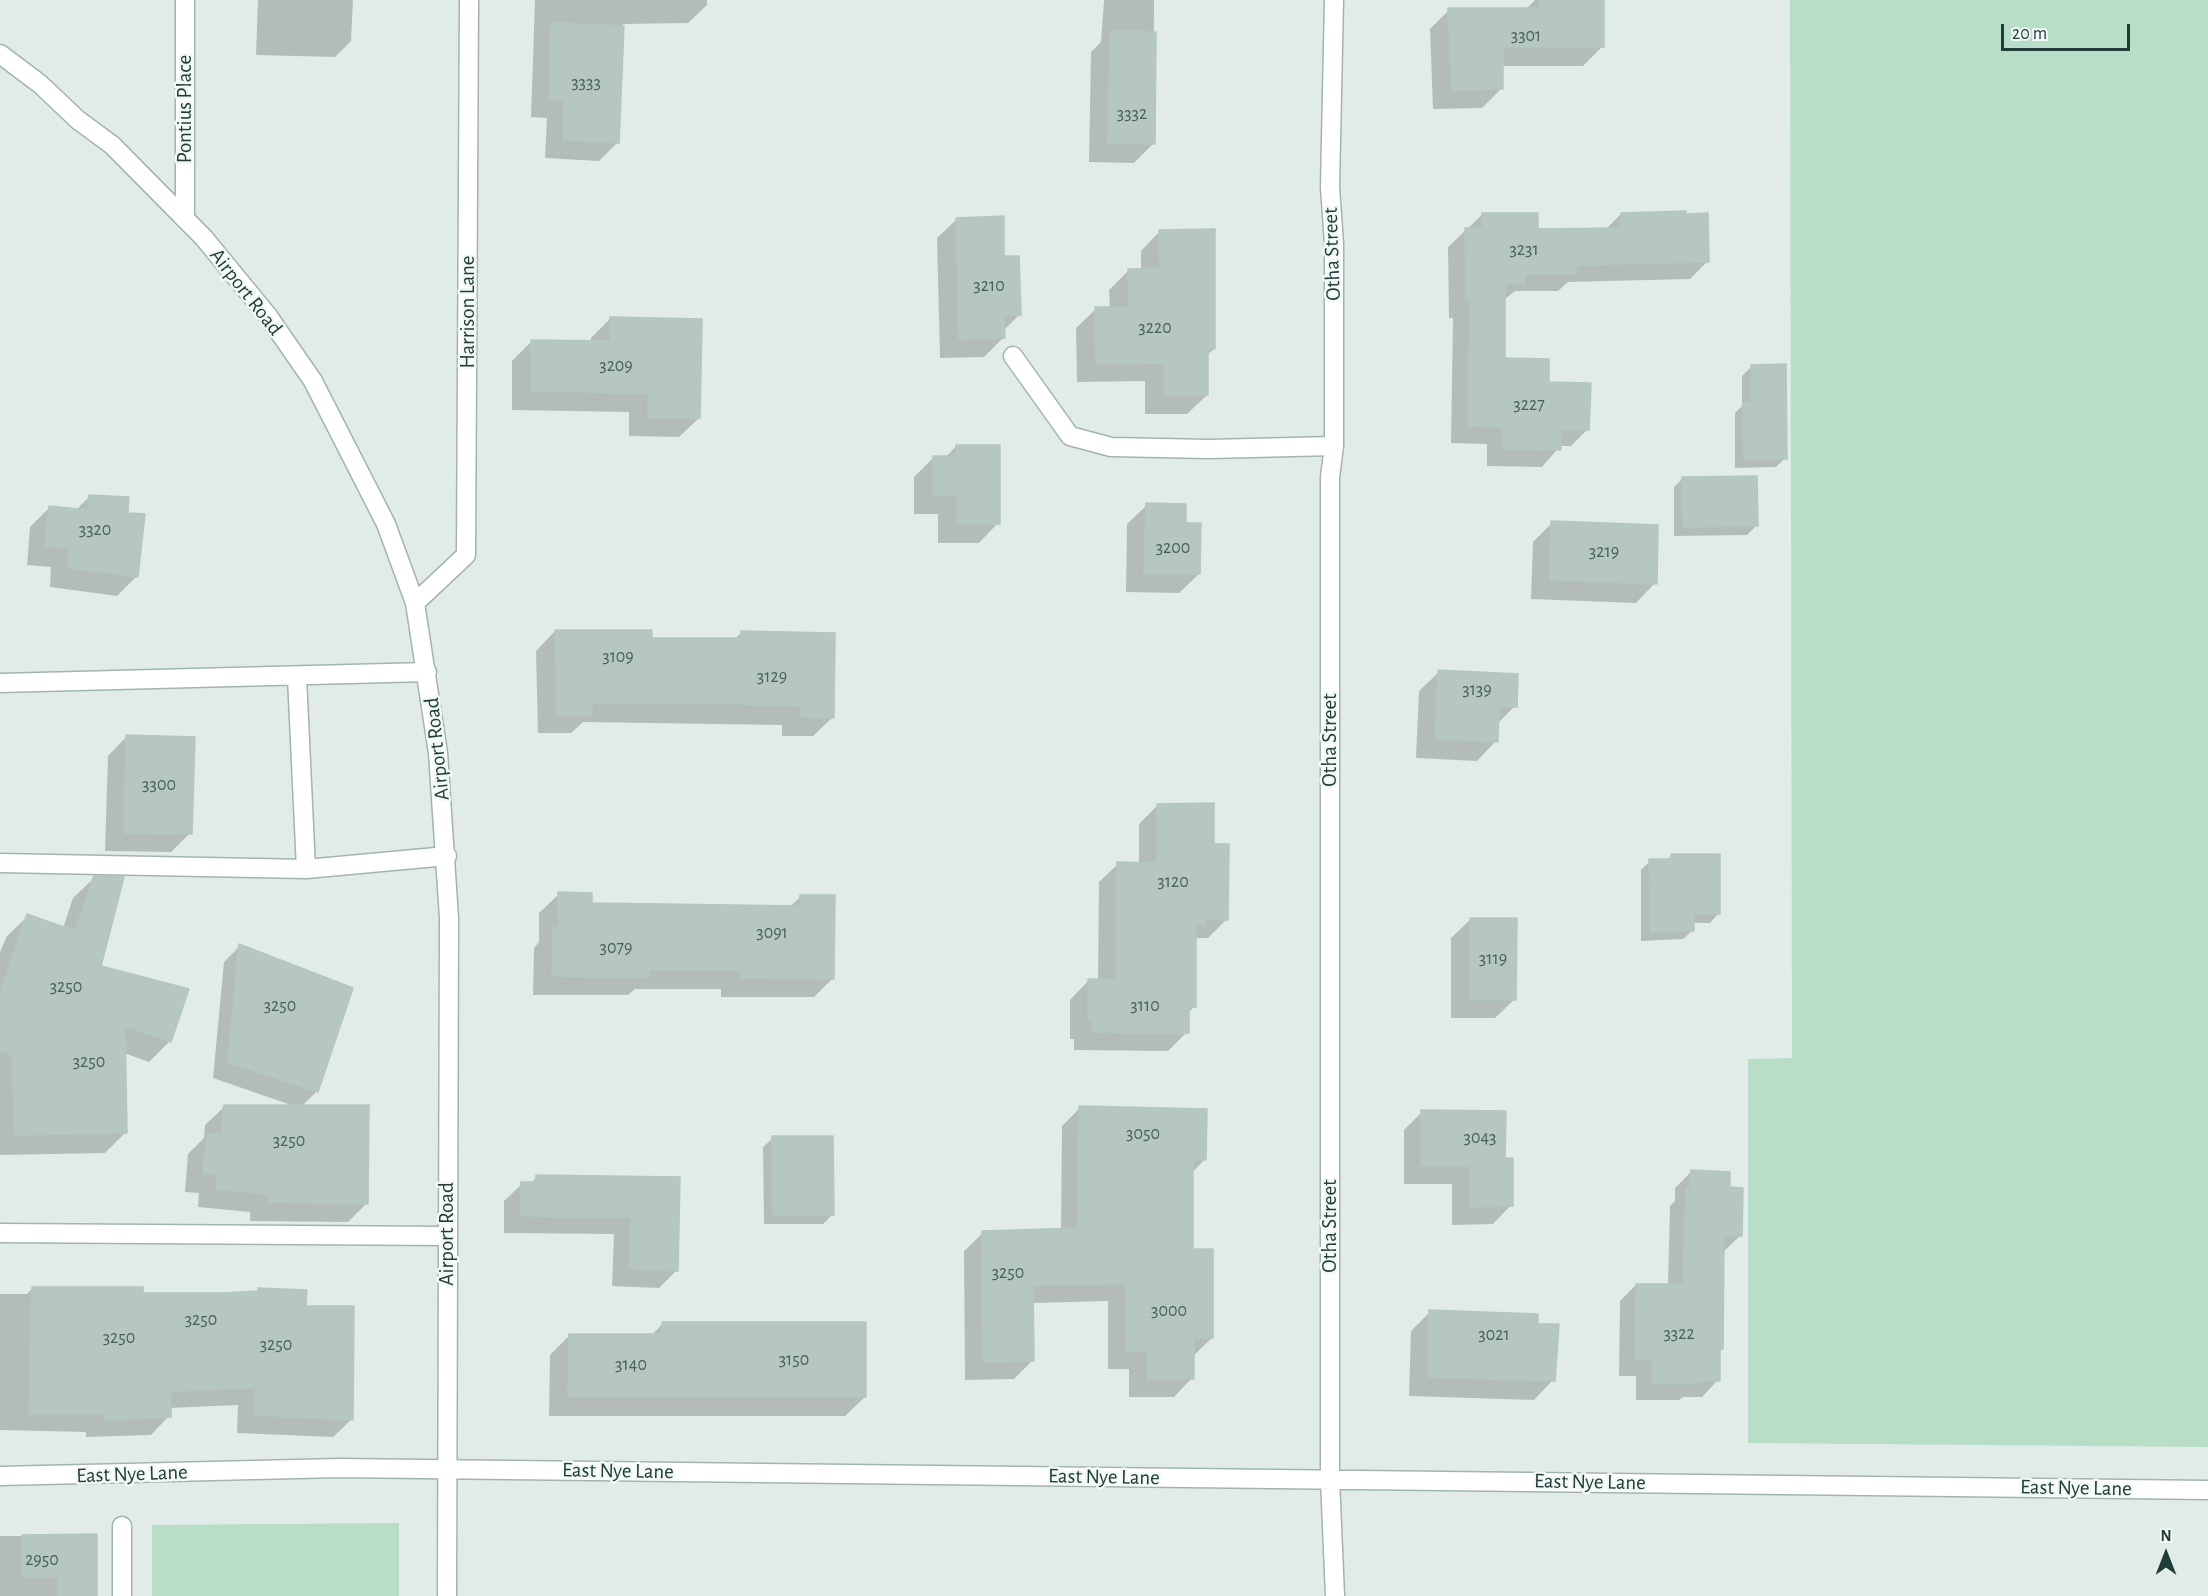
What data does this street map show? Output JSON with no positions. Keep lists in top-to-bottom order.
{
  "streets": {
    "street": [
      "Pontius Place",
      "Otha Street",
      "Airport Road",
      "Harrison Lane",
      "East Nye Lane"
    ]
  },
  "crossings": [
    ["Pontius Place", "Airport Road"],
    ["Otha Street", "East Nye Lane"],
    ["Airport Road", "Harrison Lane"],
    ["Airport Road", "East Nye Lane"]
  ],
  "house_numbers": [
    "3301",
    "3333",
    "3332",
    "3231",
    "3210",
    "3220",
    "3209",
    "3227",
    "3320",
    "3200",
    "3219",
    "3109",
    "3129",
    "3139",
    "3300",
    "3120",
    "3091",
    "3079",
    "3119",
    "3250",
    "3250",
    "3110",
    "3250",
    "3050",
    "3043",
    "3250",
    "3250",
    "3000",
    "3250",
    "3322",
    "3021",
    "3250",
    "3250",
    "3150",
    "3140",
    "2950"
  ],
  "scale_bar": "20 m",
  "north": "top"
}
